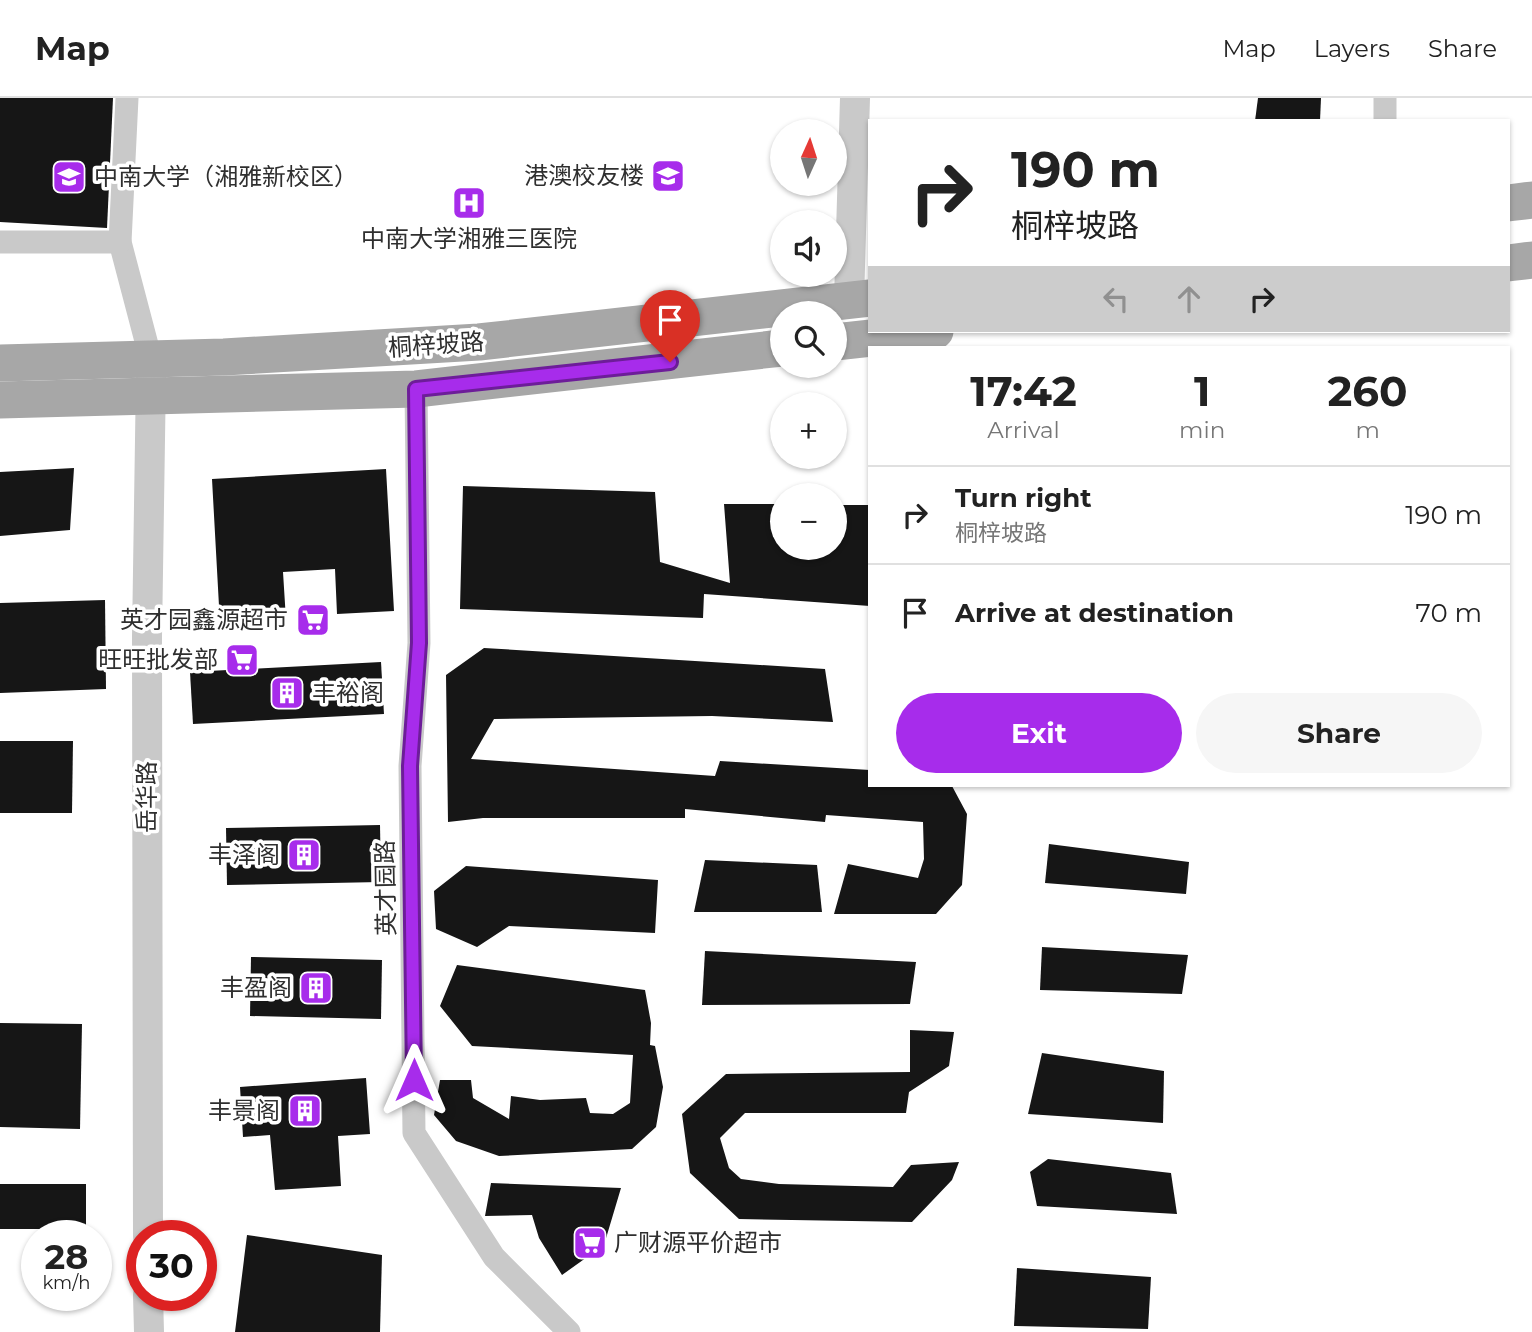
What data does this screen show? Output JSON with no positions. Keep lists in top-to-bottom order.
{
  "streets": {
    "main road": ["桐梓坡路"],
    "street": ["岳华路", "英才园路"]
  },
  "crossings": [
    ["桐梓坡路", "岳华路"],
    ["桐梓坡路", "英才园路"]
  ],
  "places": {
    "school or university": ["港澳校友楼", "中南大学（湘雅新校区）"],
    "hospital": ["中南大学湘雅三医院"],
    "supermarket": ["英才园鑫源超市", "旺旺批发部", "广财源平价超市"],
    "building": [
      "丰裕阁",
      "丰泽阁",
      "丰盈阁",
      "丰景阁"
    ]
  },
  "north": "top",
  "page": {
    "header": "Map",
    "nav": ["Map", "Layers", "Share"],
    "map_buttons": ["+", "−"],
    "turn": ["190 m", "桐梓坡路"],
    "eta": [
      "17:42",
      "Arrival",
      "1",
      "min",
      "260",
      "m"
    ],
    "list": [
      {
        "name": "Turn right",
        "note": "桐梓坡路",
        "value": "190 m"
      },
      {
        "name": "Arrive at destination",
        "value": "70 m"
      }
    ],
    "buttons": ["Exit", "Share"],
    "speed": "28 km/h",
    "limit": "30"
  }
}
